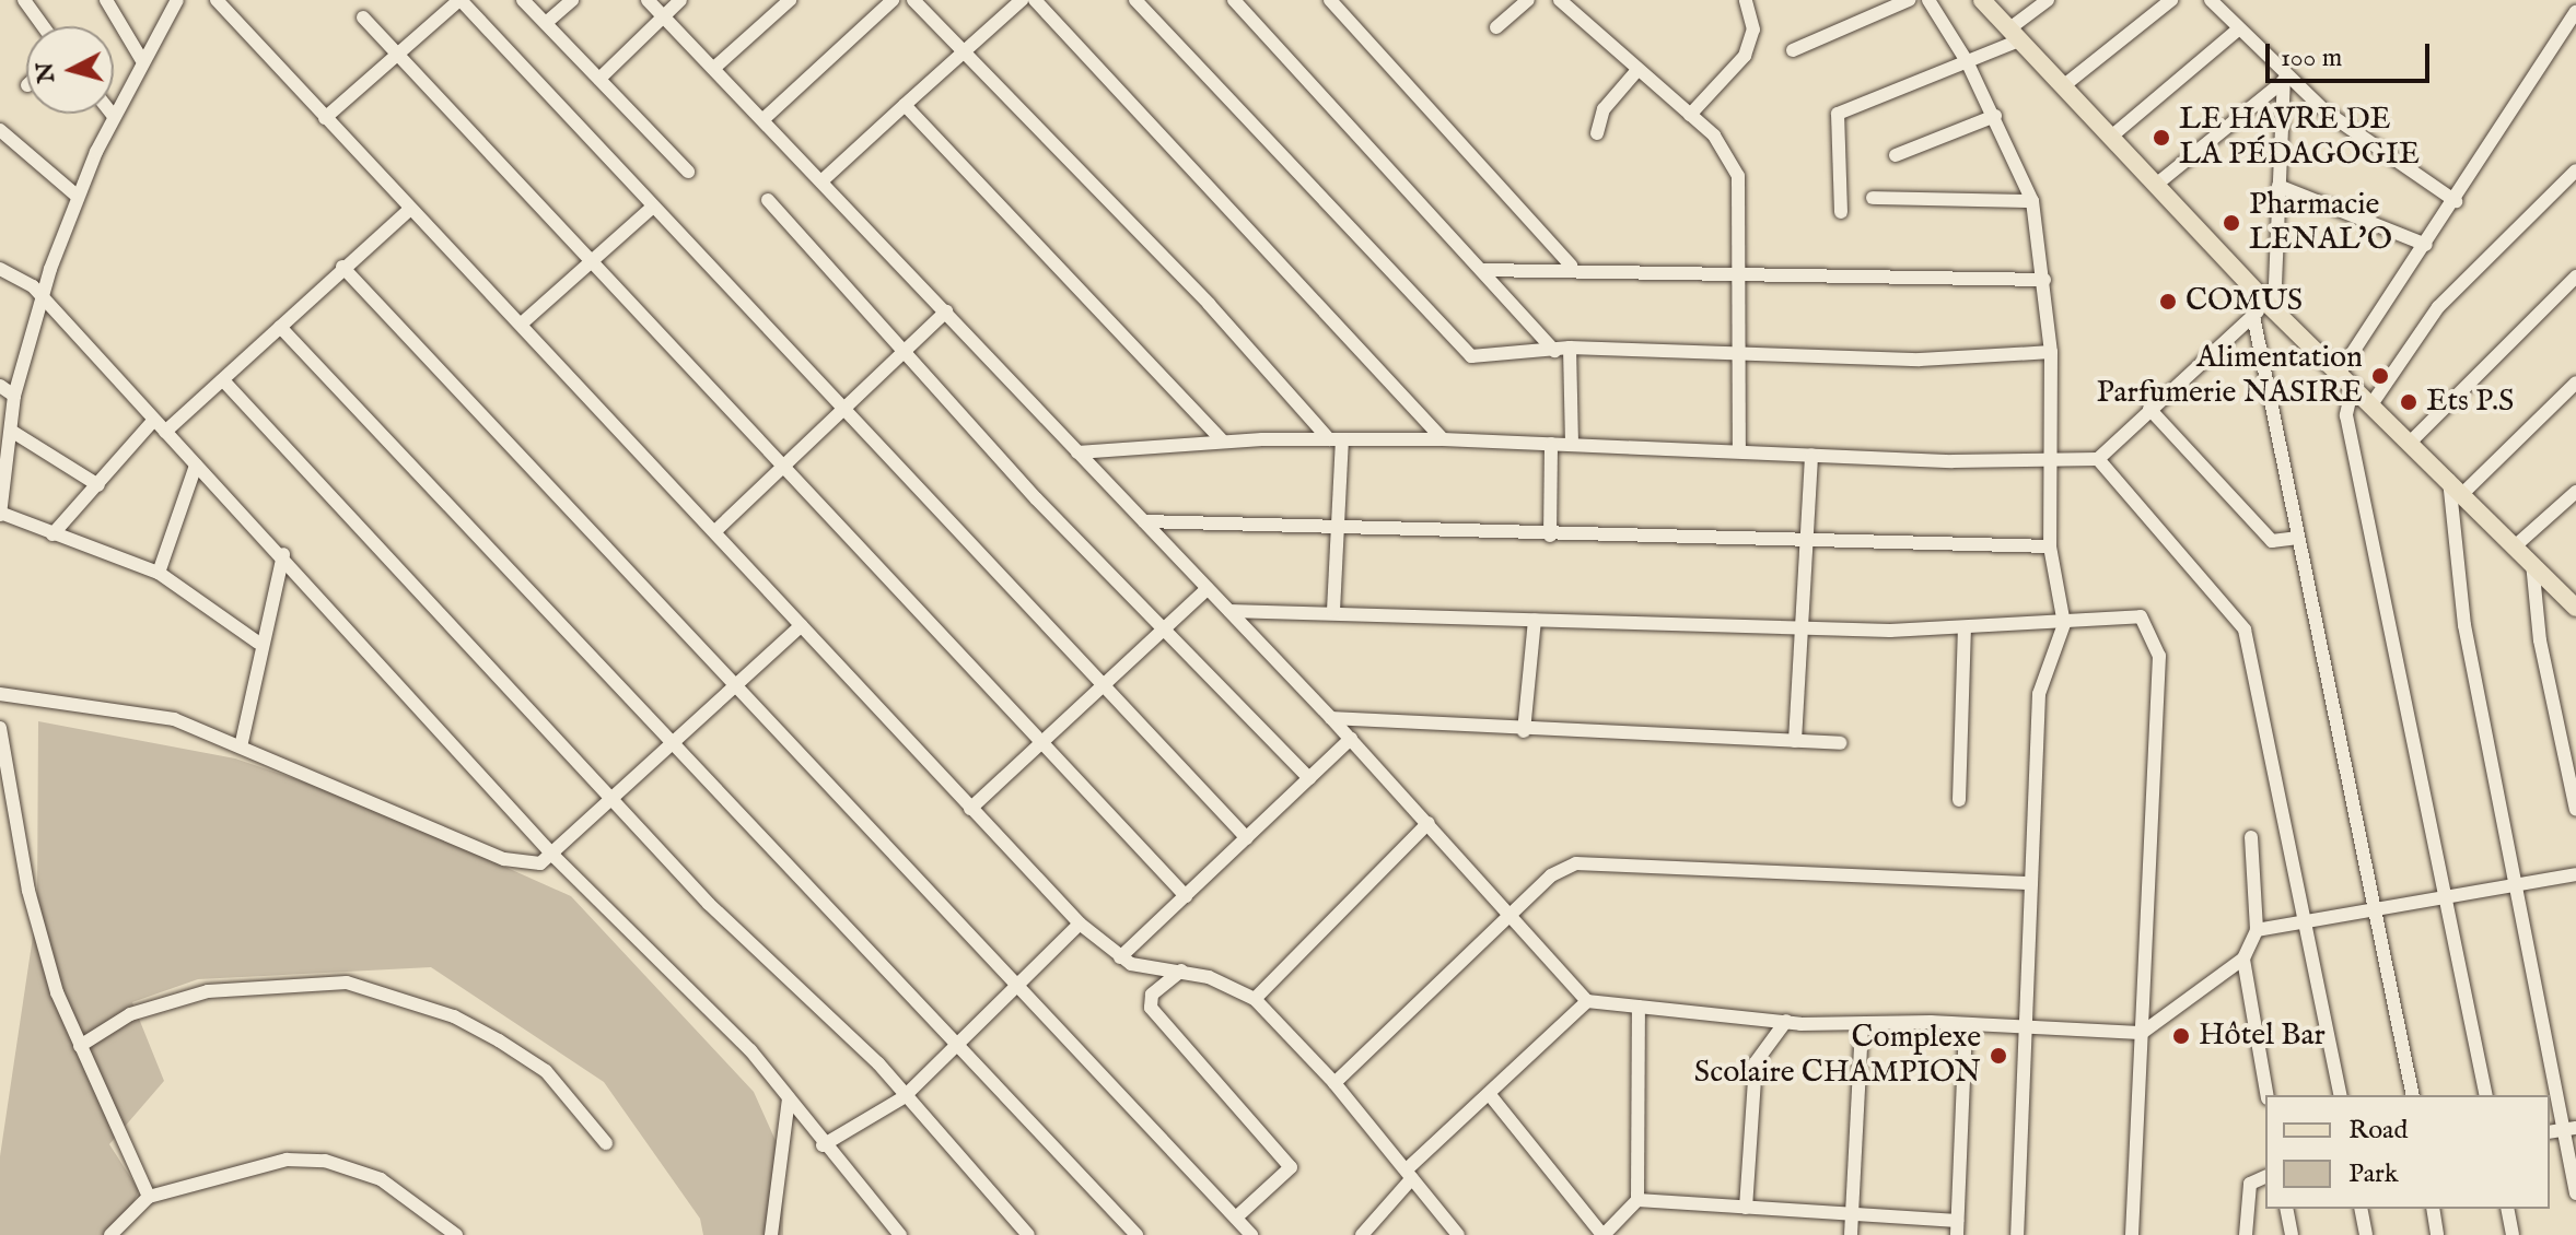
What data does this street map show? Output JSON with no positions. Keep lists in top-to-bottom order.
{
  "places": [
    "LE HAVRE DE LA PÉDAGOGIE",
    "Pharmacie LENAL'O",
    "COMUS",
    "Alimentation Parfumerie NASIRE",
    "Ets P.S",
    "Hôtel Bar",
    "Complexe Scolaire CHAMPION"
  ],
  "legend": ["Road", "Park"],
  "scale_bar": "100 m",
  "north": "left"
}
